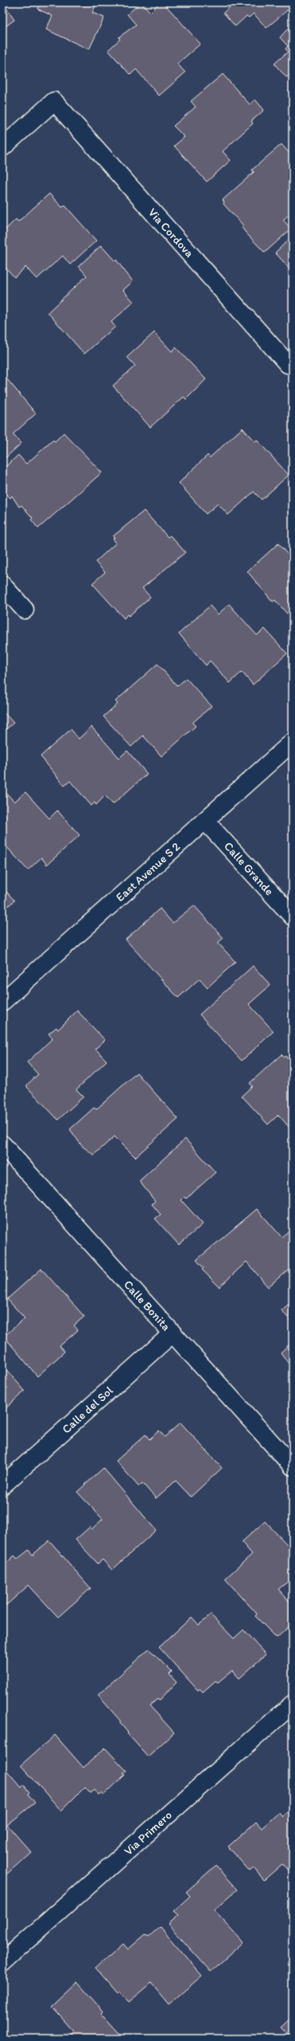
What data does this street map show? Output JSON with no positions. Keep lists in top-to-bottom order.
{
  "streets": {
    "street": [
      "Via Cordova",
      "Calle Grande",
      "East Avenue S 2",
      "Calle Bonita",
      "Calle del Sol",
      "Via Primero"
    ]
  },
  "crossings": [
    ["Calle Grande", "East Avenue S 2"],
    ["Calle Bonita", "Calle del Sol"]
  ]
}
